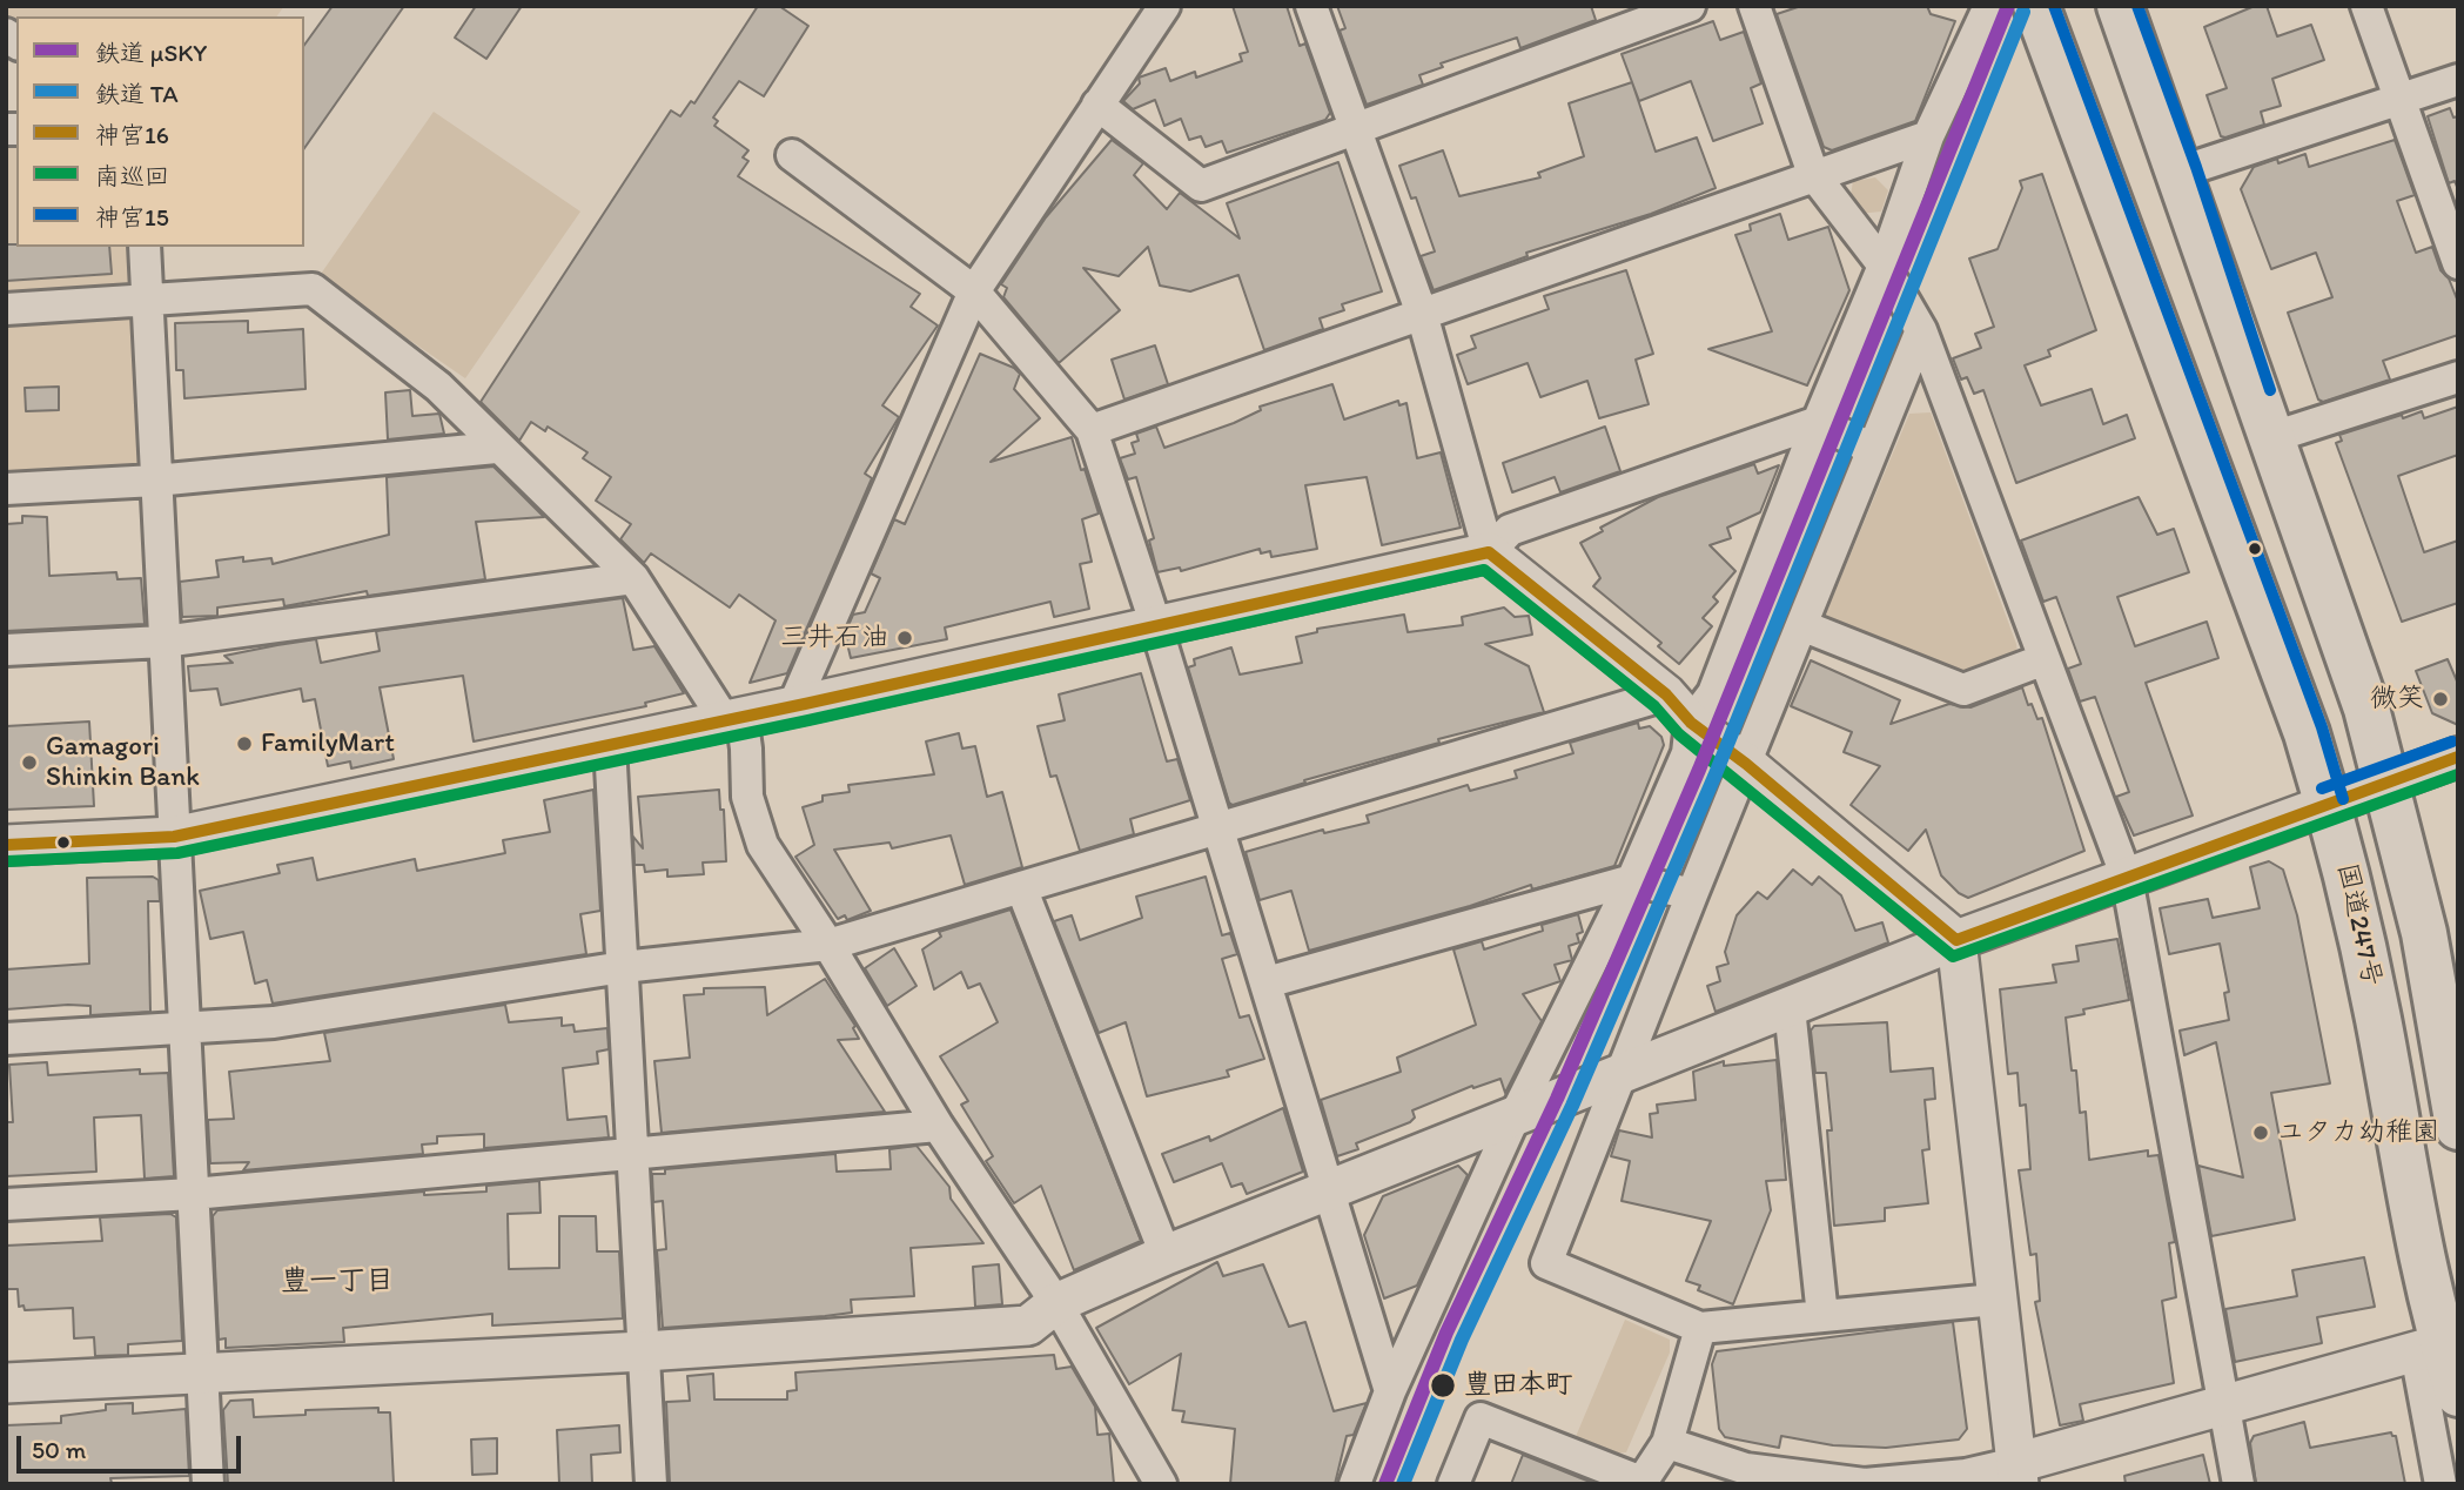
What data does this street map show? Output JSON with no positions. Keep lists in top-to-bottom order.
{
  "streets": {
    "highway": ["国道247号"]
  },
  "districts": ["豊一丁目"],
  "places": [
    "三井石油",
    "微笑",
    "FamilyMart",
    "Gamagori Shinkin Bank",
    "ユタカ幼稚園",
    "豊田本町"
  ],
  "lines": [
    "rail line μSKY",
    "transit line 神宮15",
    "rail line TA",
    "transit line 神宮16",
    "transit line 南巡回"
  ],
  "legend": [
    "鉄道 μSKY",
    "鉄道 TA",
    "神宮16",
    "南巡回",
    "神宮15"
  ],
  "scale_bar": "50 m"
}
